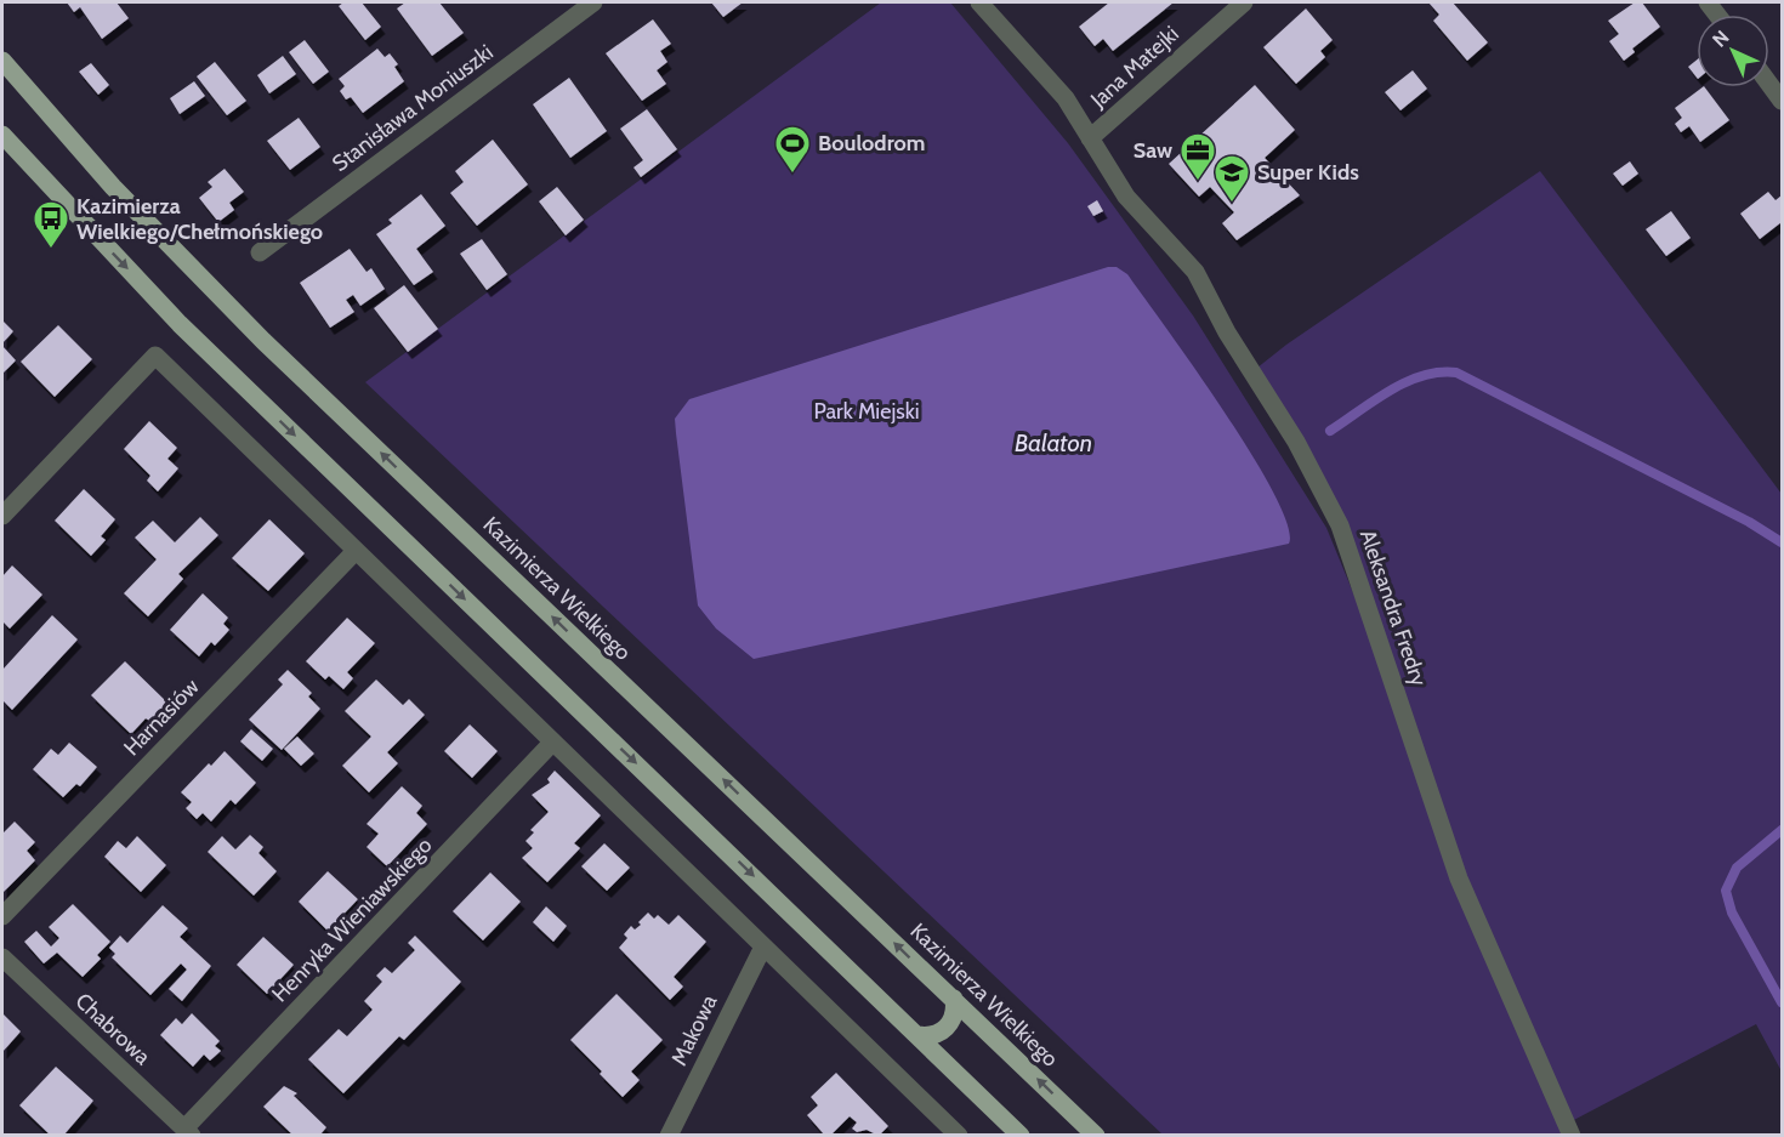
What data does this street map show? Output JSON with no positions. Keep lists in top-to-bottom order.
{
  "streets": {
    "main road": ["Kazimierza Wielkiego"],
    "street": [
      "Jana Matejki",
      "Stanisława Moniuszki",
      "Aleksandra Fredry",
      "Harnasiów",
      "Henryka Wieniawskiego",
      "Chabrowa",
      "Makowa"
    ]
  },
  "crossings": [
    ["Jana Matejki", "Aleksandra Fredry"],
    ["Henryka Wieniawskiego", "Chabrowa"]
  ],
  "water": ["Balaton"],
  "parks": ["Park Miejski"],
  "places": {
    "sports": ["Boulodrom"],
    "office": ["Saw"],
    "school or university": ["Super Kids"],
    "bus stop": ["Kazimierza Wielkiego/Chełmońskiego"]
  },
  "north": "top left"
}
